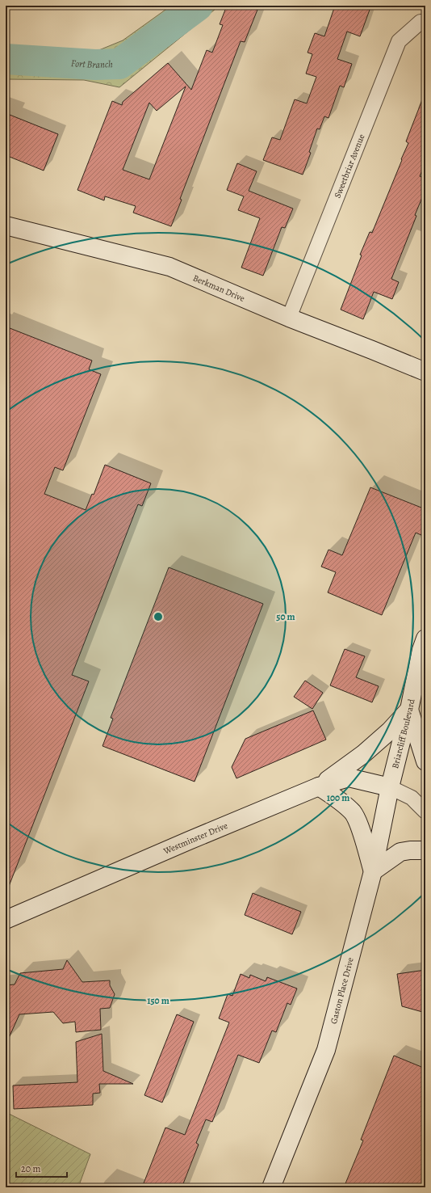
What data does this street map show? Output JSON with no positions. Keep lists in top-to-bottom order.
{
  "streets": {
    "street": [
      "Sweetbriar Avenue",
      "Berkman Drive",
      "Briarcliff Boulevard",
      "Westminster Drive",
      "Gaston Place Drive"
    ]
  },
  "crossings": [
    ["Sweetbriar Avenue", "Berkman Drive"],
    ["Briarcliff Boulevard", "Westminster Drive"],
    ["Briarcliff Boulevard", "Gaston Place Drive"],
    ["Westminster Drive", "Gaston Place Drive"]
  ],
  "water": ["Fort Branch"],
  "scale_bar": "20 m",
  "rings": ["50 m", "100 m", "150 m"]
}
